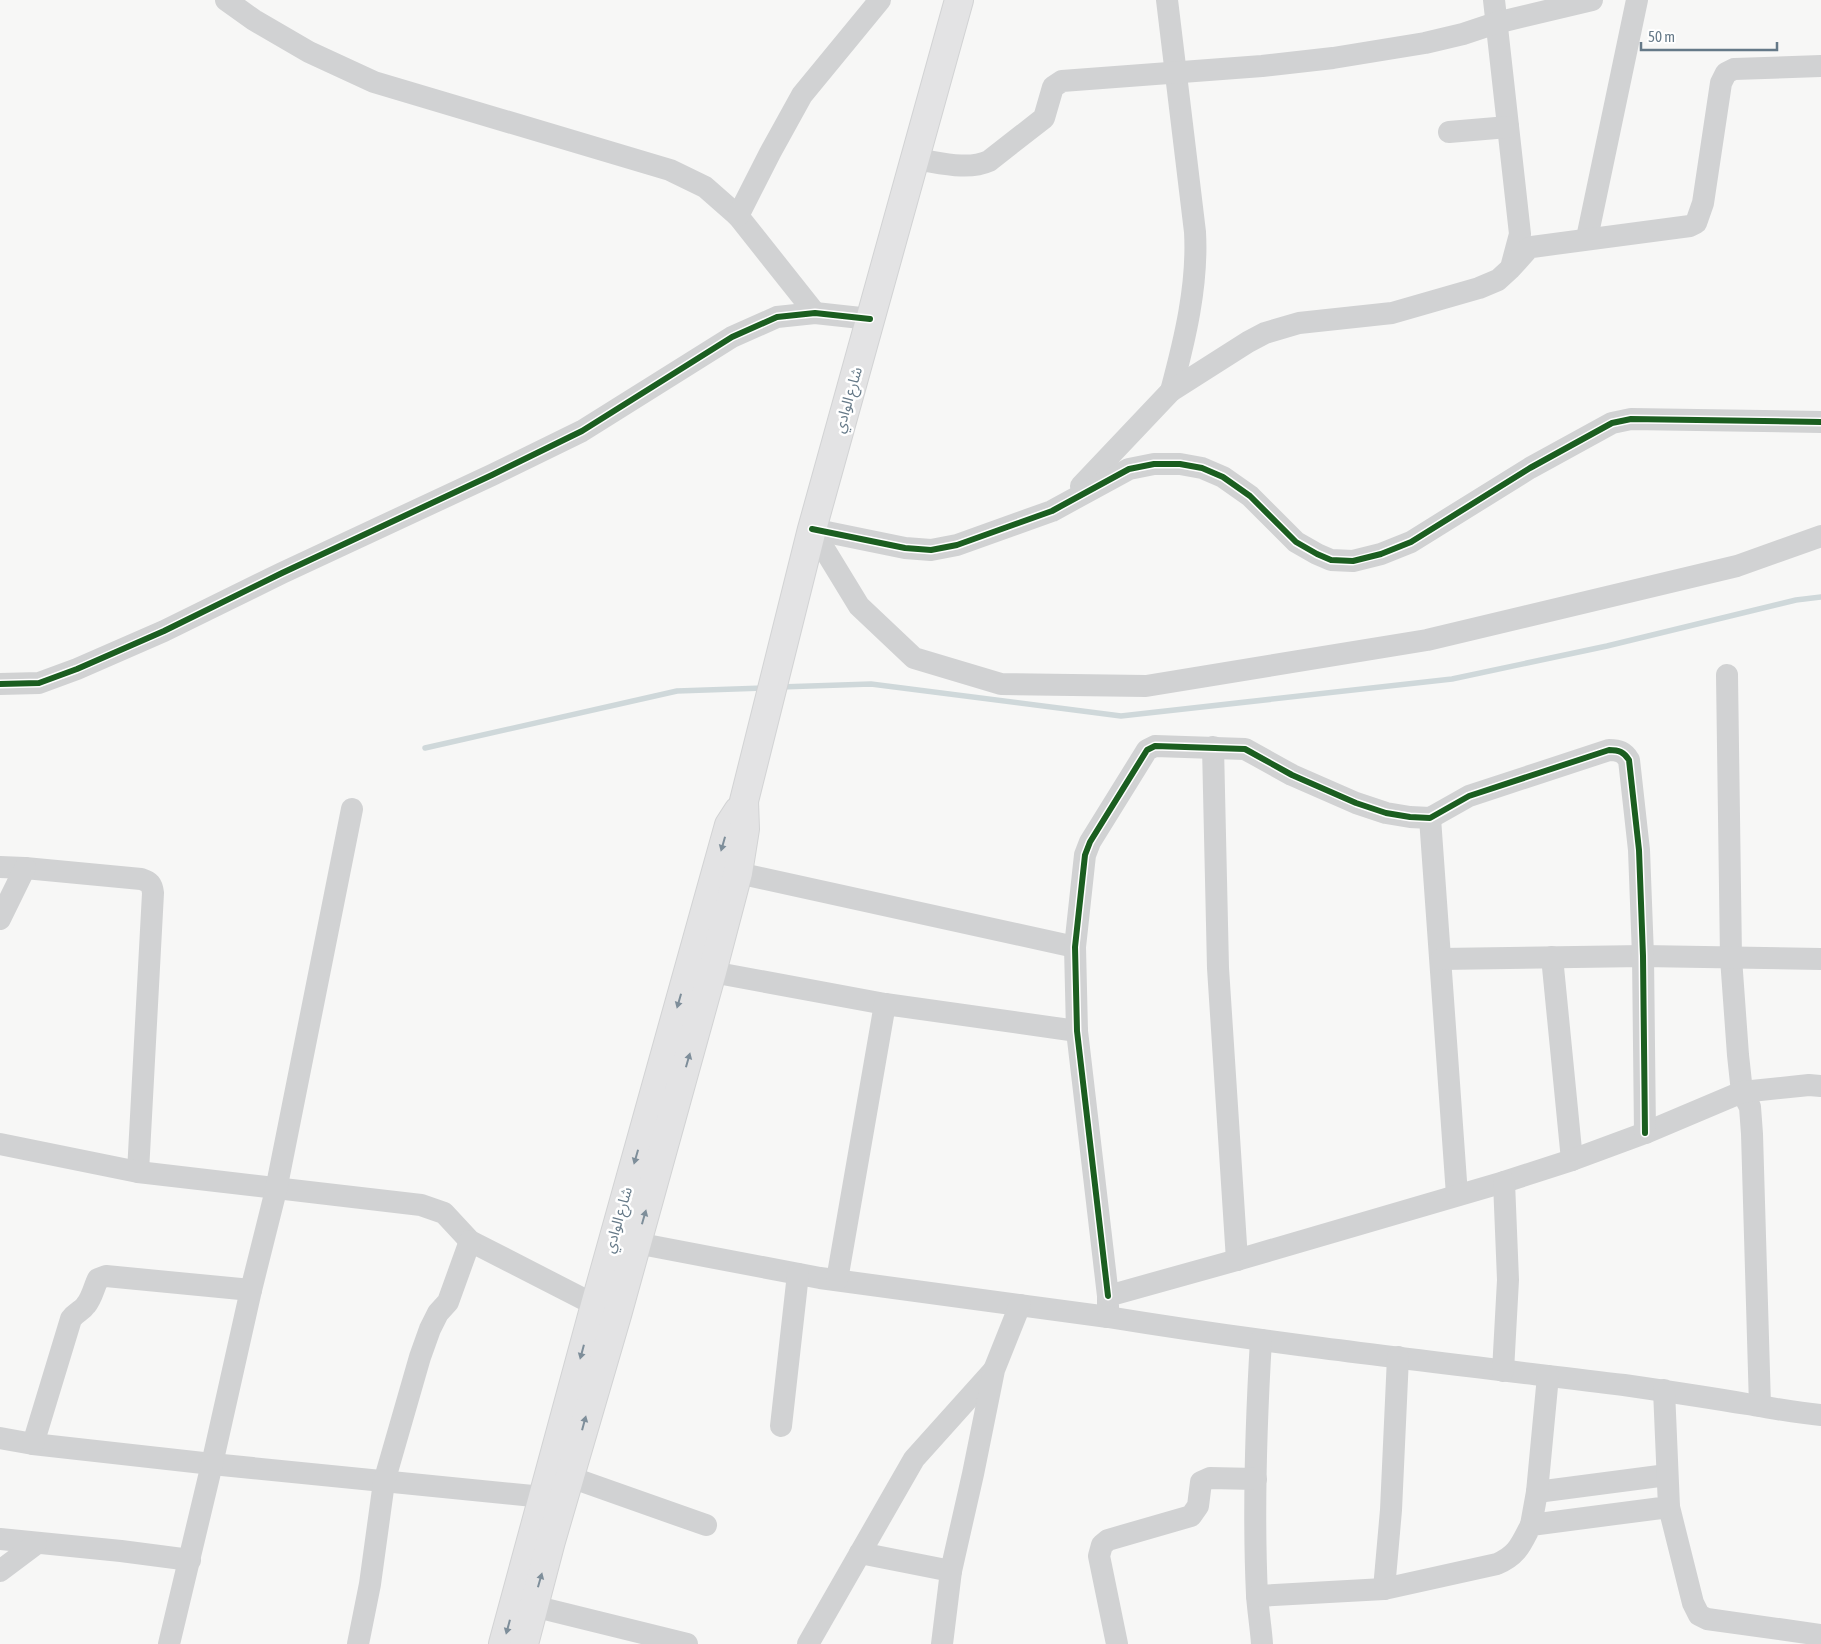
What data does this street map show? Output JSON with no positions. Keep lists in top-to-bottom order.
{
  "streets": {
    "main road": ["شارع الوادي"]
  },
  "scale_bar": "50 m"
}
